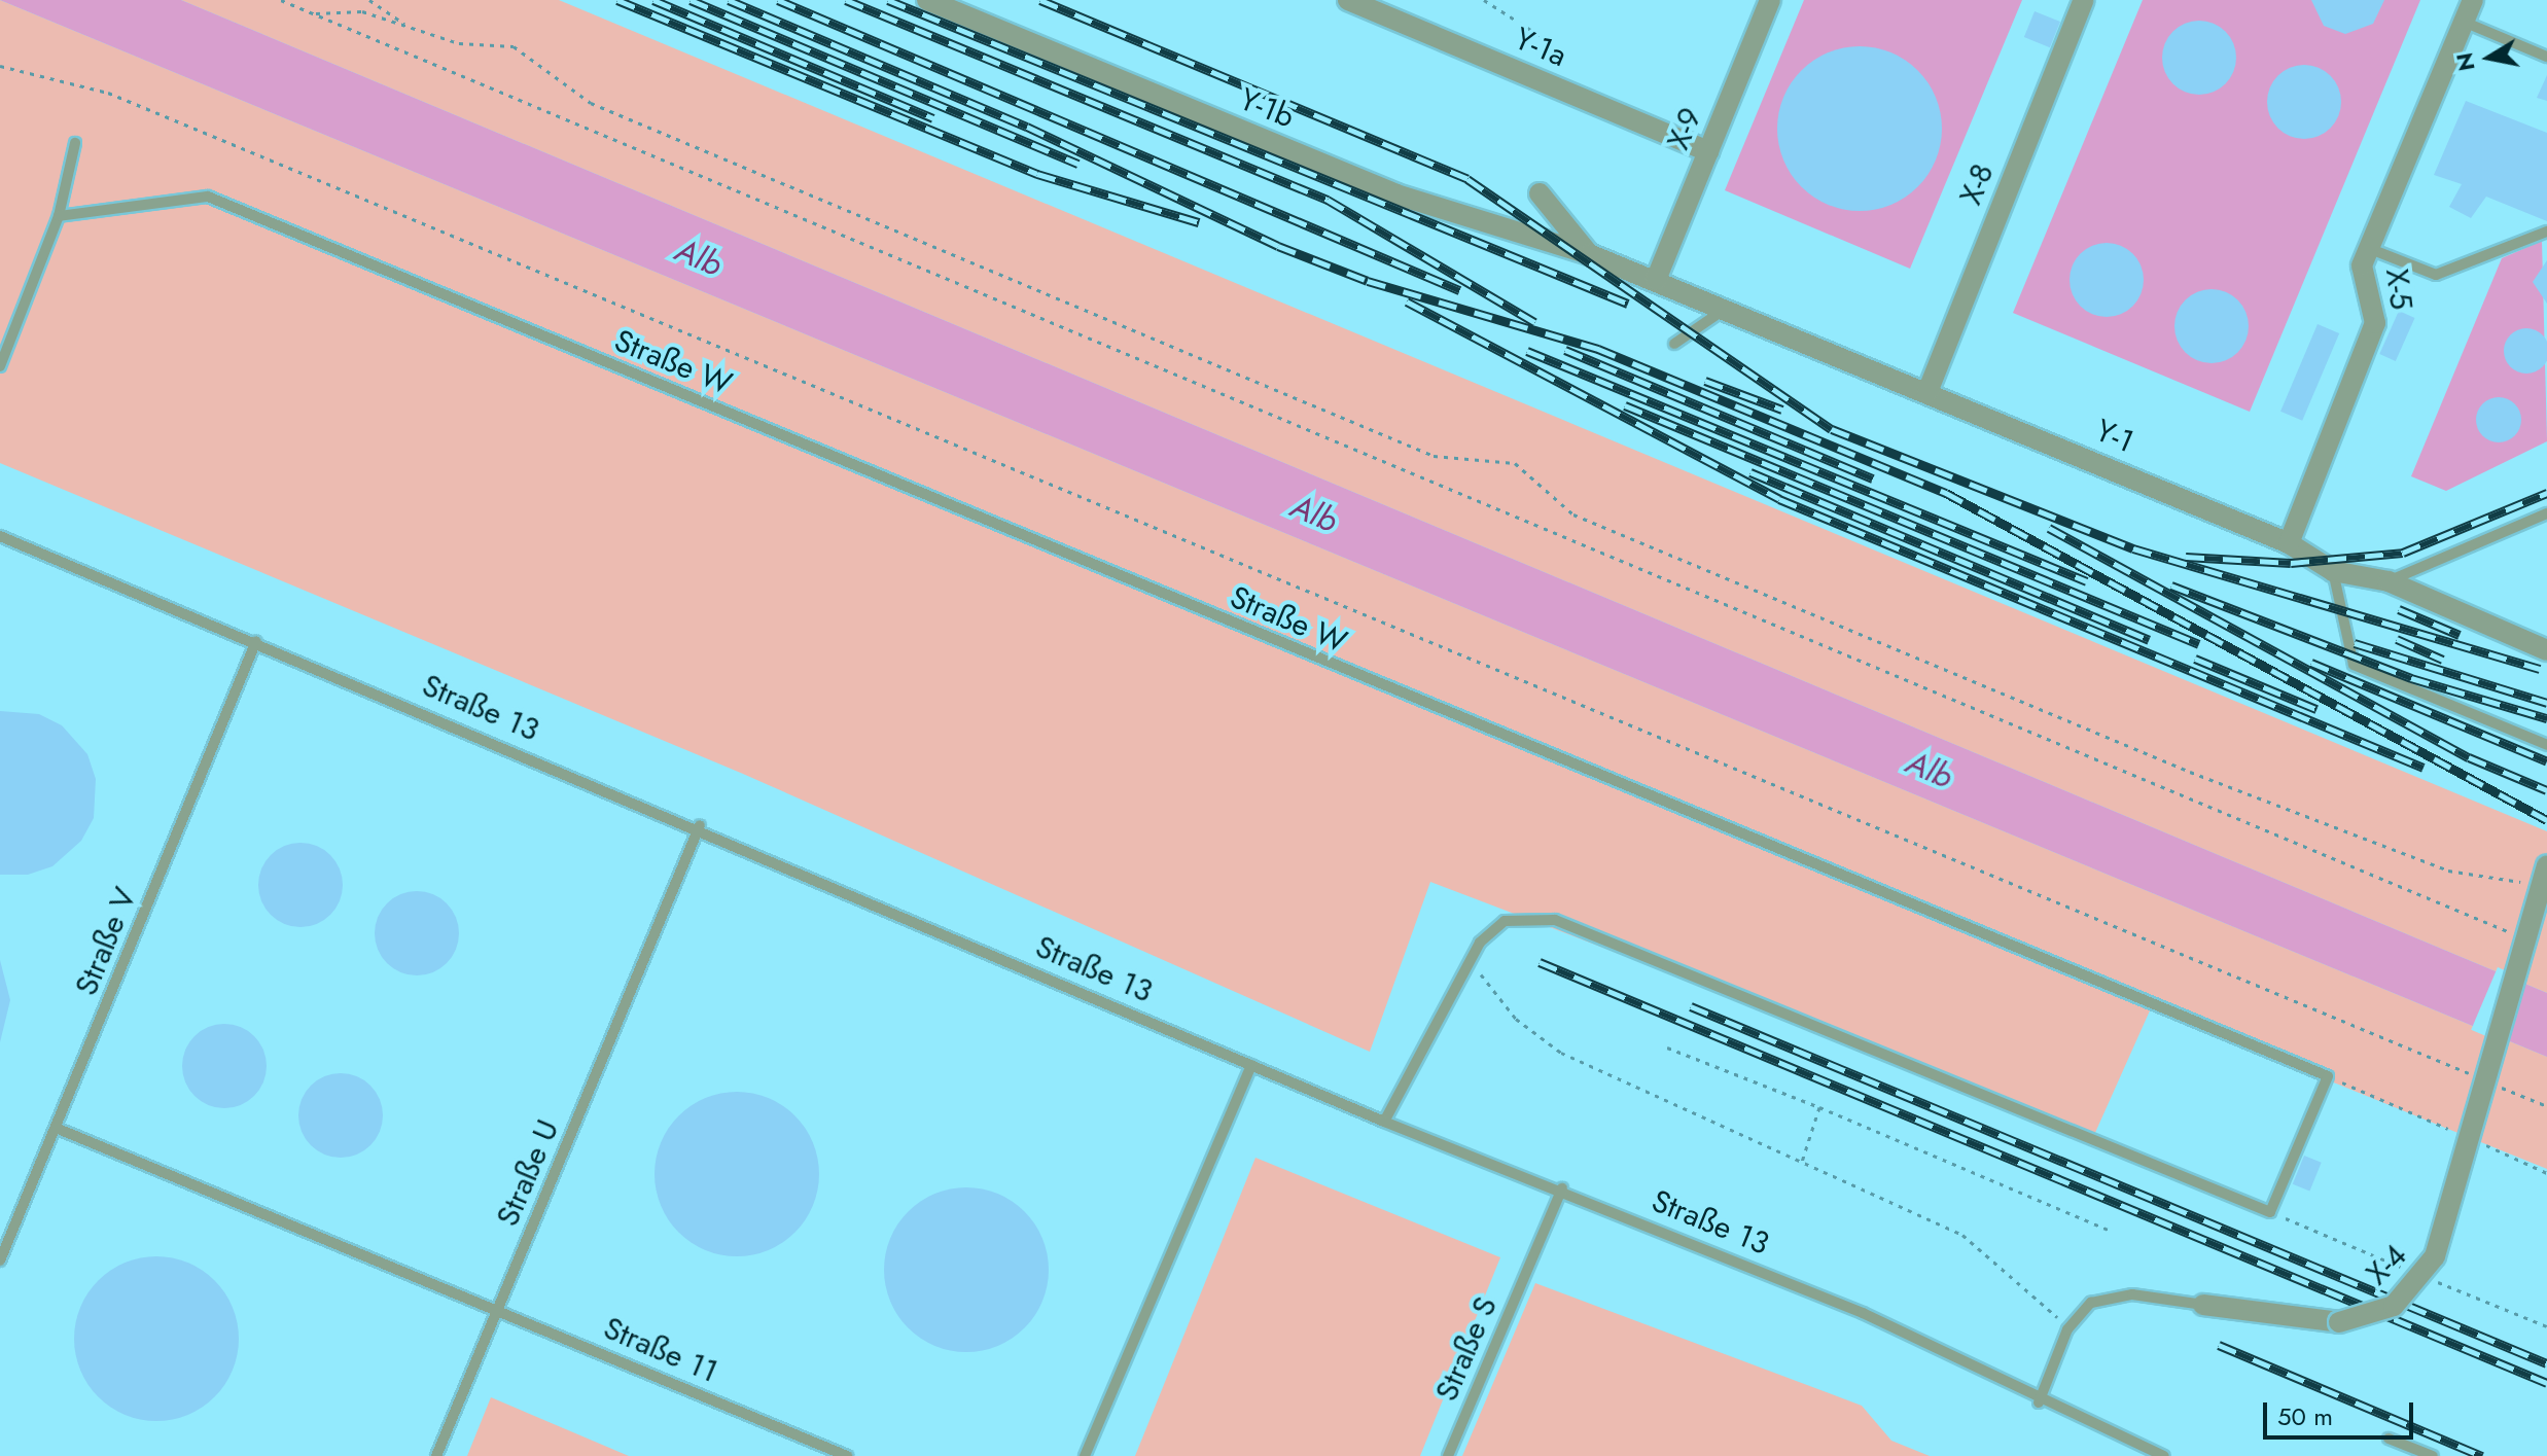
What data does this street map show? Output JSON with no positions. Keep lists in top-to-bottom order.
{
  "streets": {
    "street": [
      "Y-1a",
      "Y-1b",
      "X-9",
      "X-8",
      "X-5",
      "Y-1",
      "X-4"
    ],
    "lane": [
      "Straße W",
      "Straße 13",
      "Straße V",
      "Straße U",
      "Straße S",
      "Straße 11"
    ]
  },
  "crossings": [
    ["Y-1a", "X-9"],
    ["Y-1b", "X-9"],
    ["Y-1b", "Y-1"],
    ["X-9", "Y-1"],
    ["X-8", "Y-1"],
    ["X-5", "Y-1"],
    ["Straße 13", "Straße V"],
    ["Straße 13", "Straße U"],
    ["Straße 13", "X-4"],
    ["Straße 13", "Straße S"],
    ["Straße V", "Straße 11"],
    ["Straße U", "Straße 11"]
  ],
  "water": ["Alb"],
  "scale_bar": "50 m",
  "north": "left"
}
